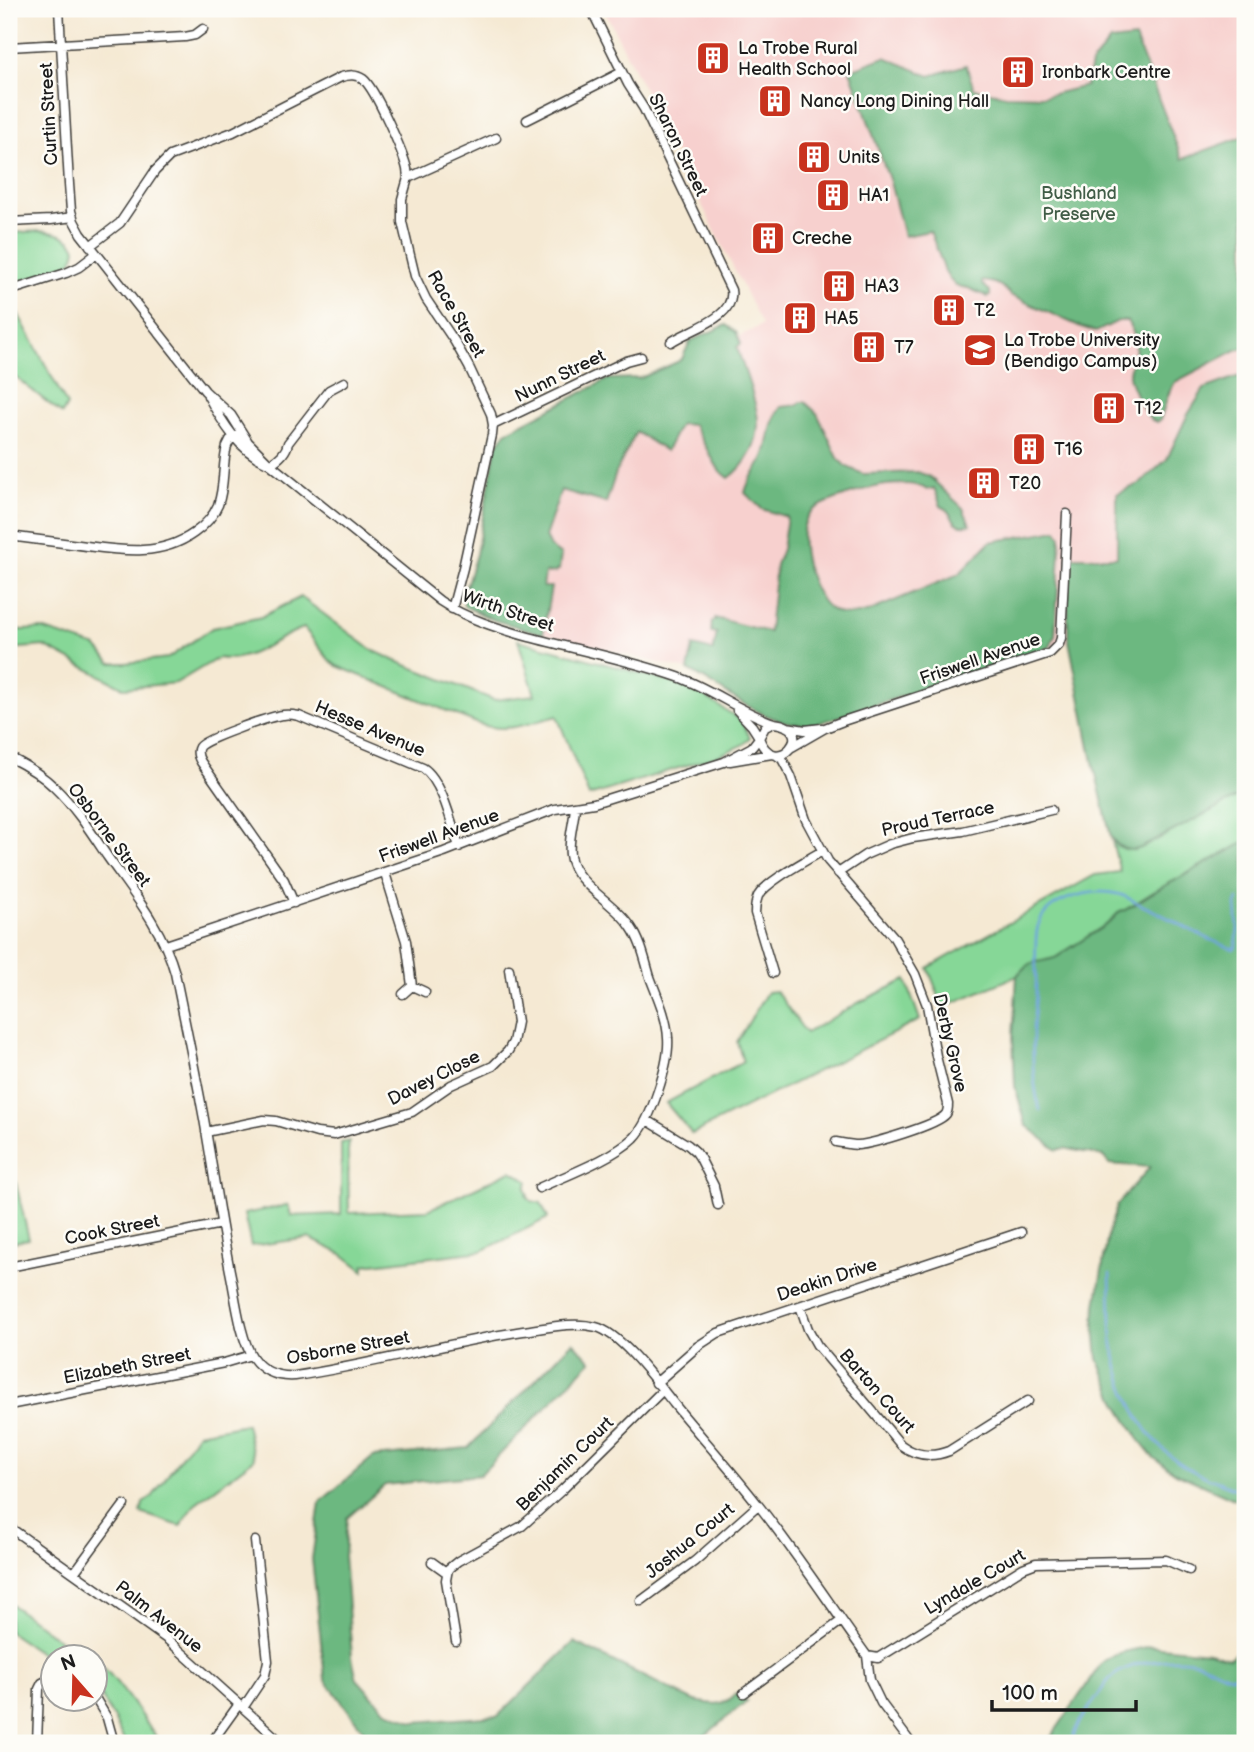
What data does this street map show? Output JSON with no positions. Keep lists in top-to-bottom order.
{
  "streets": {
    "street": [
      "Curtin Street",
      "Sharon Street",
      "Race Street",
      "Nunn Street",
      "Wirth Street",
      "Friswell Avenue",
      "Hesse Avenue",
      "Proud Terrace",
      "Osborne Street",
      "Derby Grove",
      "Davey Close",
      "Cook Street",
      "Deakin Drive",
      "Elizabeth Street",
      "Barton Court",
      "Benjamin Court",
      "Joshua Court",
      "Lyndale Court",
      "Palm Avenue"
    ]
  },
  "crossings": [
    ["Curtin Street", "Wirth Street"],
    ["Race Street", "Nunn Street"],
    ["Race Street", "Wirth Street"],
    ["Wirth Street", "Friswell Avenue"],
    ["Wirth Street", "Derby Grove"],
    ["Friswell Avenue", "Hesse Avenue"],
    ["Friswell Avenue", "Osborne Street"],
    ["Friswell Avenue", "Derby Grove"],
    ["Proud Terrace", "Derby Grove"],
    ["Osborne Street", "Davey Close"],
    ["Osborne Street", "Cook Street"],
    ["Osborne Street", "Deakin Drive"],
    ["Osborne Street", "Elizabeth Street"],
    ["Osborne Street", "Benjamin Court"],
    ["Osborne Street", "Joshua Court"],
    ["Osborne Street", "Lyndale Court"],
    ["Deakin Drive", "Barton Court"]
  ],
  "parks": ["Bushland Preserve"],
  "places": {
    "building": [
      "La Trobe Rural Health School",
      "Ironbark Centre",
      "Nancy Long Dining Hall",
      "Units",
      "HA1",
      "Creche",
      "HA3",
      "T2",
      "HA5",
      "T7",
      "T12",
      "T16",
      "T20"
    ],
    "school or university": ["La Trobe University (Bendigo Campus)"]
  },
  "scale_bar": "100 m",
  "north": "top"
}
